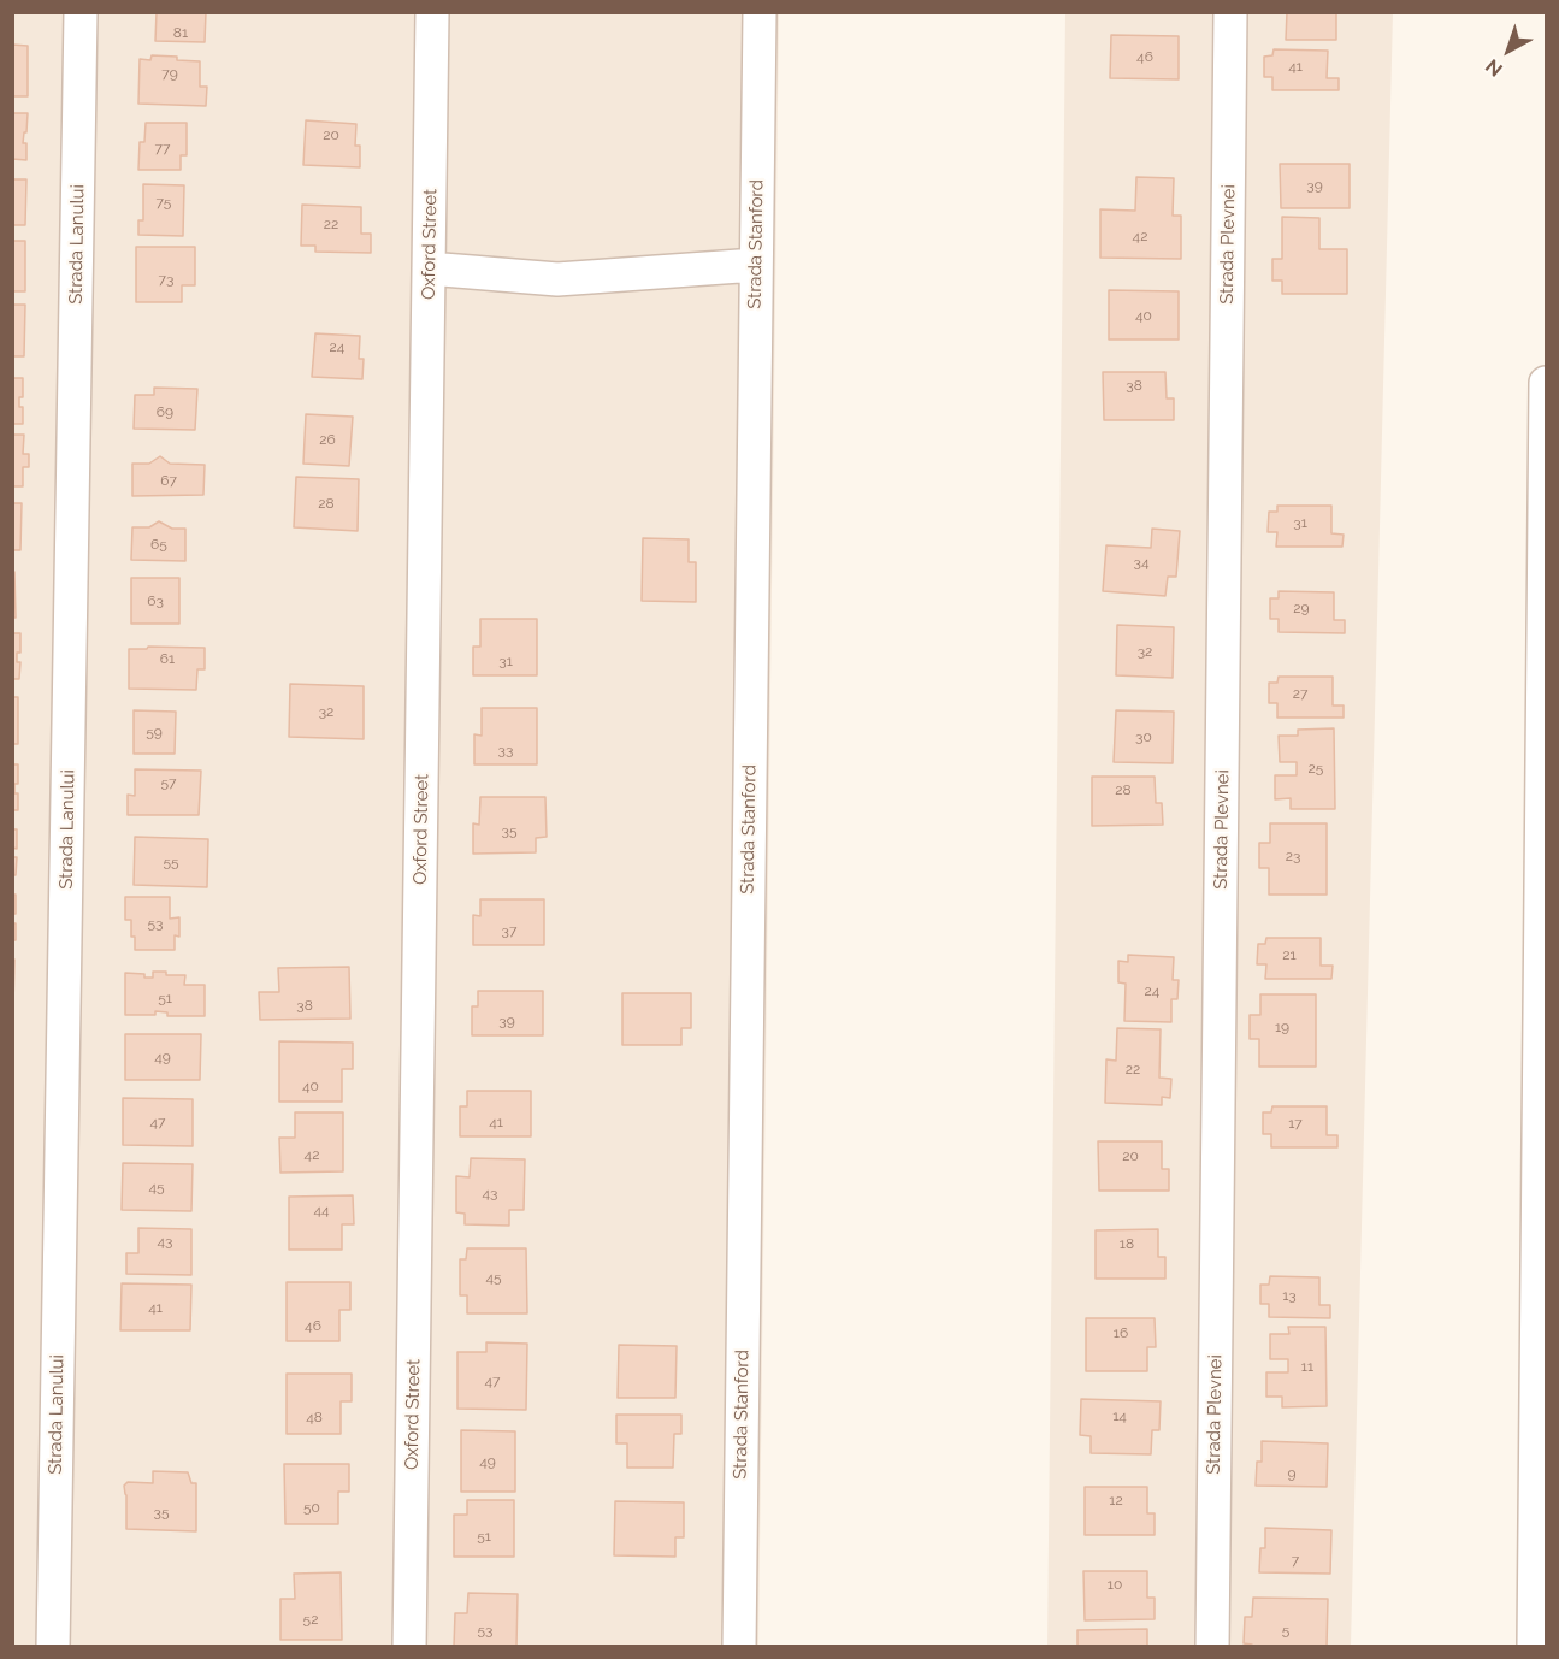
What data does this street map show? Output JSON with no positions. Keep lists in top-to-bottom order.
{
  "streets": {
    "street": [
      "Strada Lanului",
      "Oxford Street",
      "Strada Stanford",
      "Strada Plevnei"
    ]
  },
  "house_numbers": [
    "81",
    "46",
    "41",
    "79",
    "20",
    "77",
    "39",
    "75",
    "22",
    "42",
    "73",
    "40",
    "24",
    "38",
    "69",
    "26",
    "67",
    "28",
    "31",
    "65",
    "34",
    "63",
    "29",
    "32",
    "61",
    "31",
    "27",
    "32",
    "59",
    "30",
    "33",
    "25",
    "57",
    "28",
    "35",
    "23",
    "55",
    "53",
    "37",
    "21",
    "24",
    "51",
    "38",
    "39",
    "19",
    "49",
    "22",
    "40",
    "47",
    "41",
    "17",
    "42",
    "20",
    "45",
    "43",
    "44",
    "43",
    "18",
    "45",
    "13",
    "41",
    "46",
    "16",
    "11",
    "47",
    "14",
    "48",
    "49",
    "9",
    "12",
    "50",
    "35",
    "51",
    "7",
    "10",
    "52",
    "53",
    "5"
  ],
  "north": "bottom left"
}
